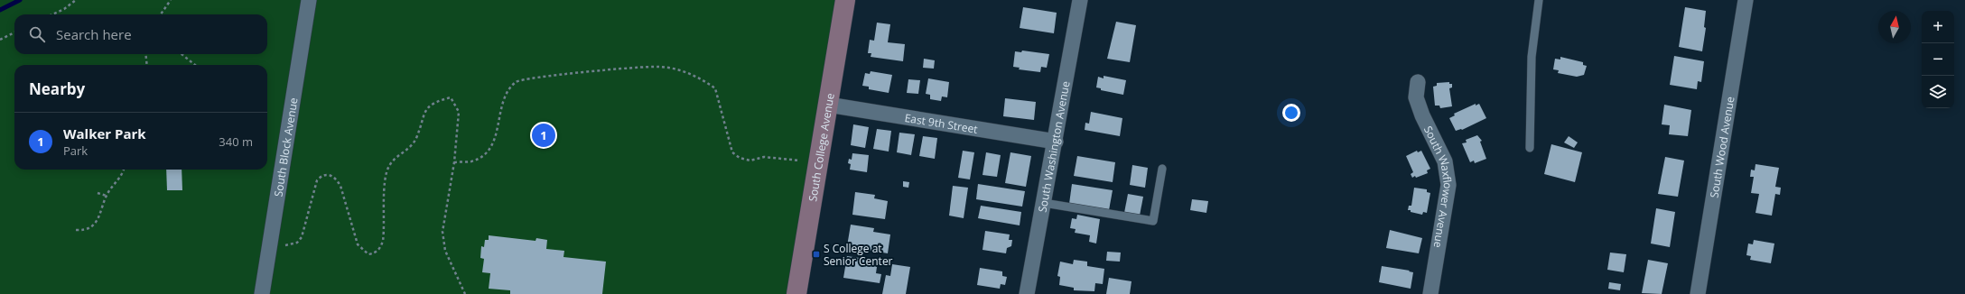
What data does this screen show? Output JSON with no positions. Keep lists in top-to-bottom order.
{
  "streets": {
    "street": [
      "East 9th Street",
      "South Block Avenue",
      "South College Avenue",
      "South Washington Avenue",
      "South Wood Avenue",
      "South Waxflower Avenue"
    ]
  },
  "crossings": [
    ["East 9th Street", "South College Avenue"],
    ["East 9th Street", "South Washington Avenue"]
  ],
  "places": {
    "transit": ["S College at Senior Center"]
  },
  "north": "top",
  "page": {
    "map_buttons": ["+", "−"],
    "search": "Search here",
    "heading": "Nearby",
    "list": [
      {
        "mark": "1",
        "name": "Walker Park",
        "note": "Park",
        "value": "340 m"
      }
    ],
    "pins": "1"
  }
}
